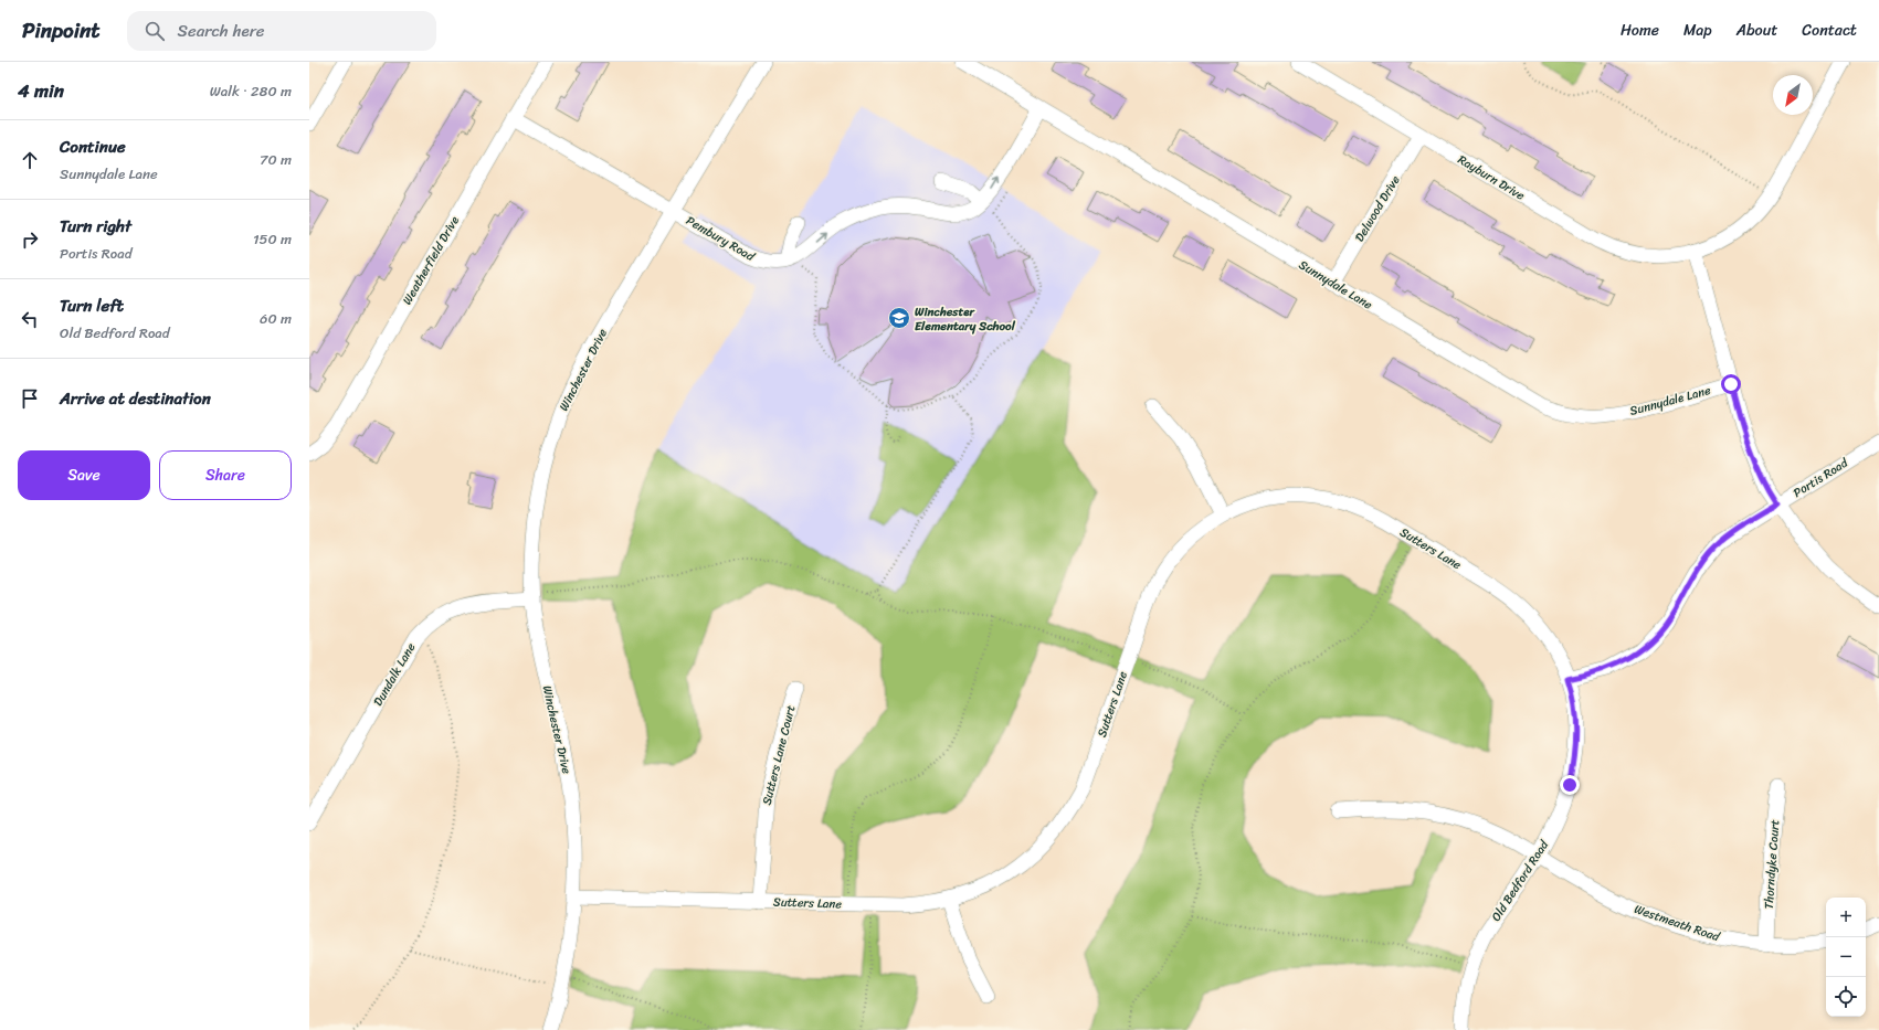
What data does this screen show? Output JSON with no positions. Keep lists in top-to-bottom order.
{
  "streets": {
    "street": [
      "Rayburn Drive",
      "Delwood Drive",
      "Pembury Road",
      "Weatherfield Drive",
      "Sunnydale Lane",
      "Winchester Drive",
      "Portis Road",
      "Sutters Lane",
      "Dundalk Lane",
      "Sutters Lane Court",
      "Thorndyke Court",
      "Old Bedford Road",
      "Westmeath Road"
    ]
  },
  "crossings": [
    ["Rayburn Drive", "Delwood Drive"],
    ["Delwood Drive", "Sunnydale Lane"],
    ["Pembury Road", "Weatherfield Drive"],
    ["Pembury Road", "Sunnydale Lane"],
    ["Pembury Road", "Winchester Drive"],
    ["Winchester Drive", "Sutters Lane"],
    ["Winchester Drive", "Dundalk Lane"],
    ["Portis Road", "Sutters Lane"],
    ["Portis Road", "Old Bedford Road"],
    ["Sutters Lane", "Sutters Lane Court"],
    ["Sutters Lane", "Old Bedford Road"],
    ["Thorndyke Court", "Westmeath Road"],
    ["Old Bedford Road", "Westmeath Road"]
  ],
  "one_way": ["Pembury Road"],
  "places": {
    "school or university": ["Winchester Elementary School"]
  },
  "north": "bottom left",
  "page": {
    "header": "Pinpoint",
    "search": "Search here",
    "nav": [
      "Home",
      "Map",
      "About",
      "Contact"
    ],
    "heading": ["4 min", "Walk · 280 m"],
    "list": [
      ["Continue", "Sunnydale Lane", "70 m"],
      ["Turn right", "Portis Road", "150 m"],
      ["Turn left", "Old Bedford Road", "60 m"],
      "Arrive at destination"
    ],
    "buttons": ["Save", "Share"],
    "map_buttons": ["+", "−"]
  }
}
